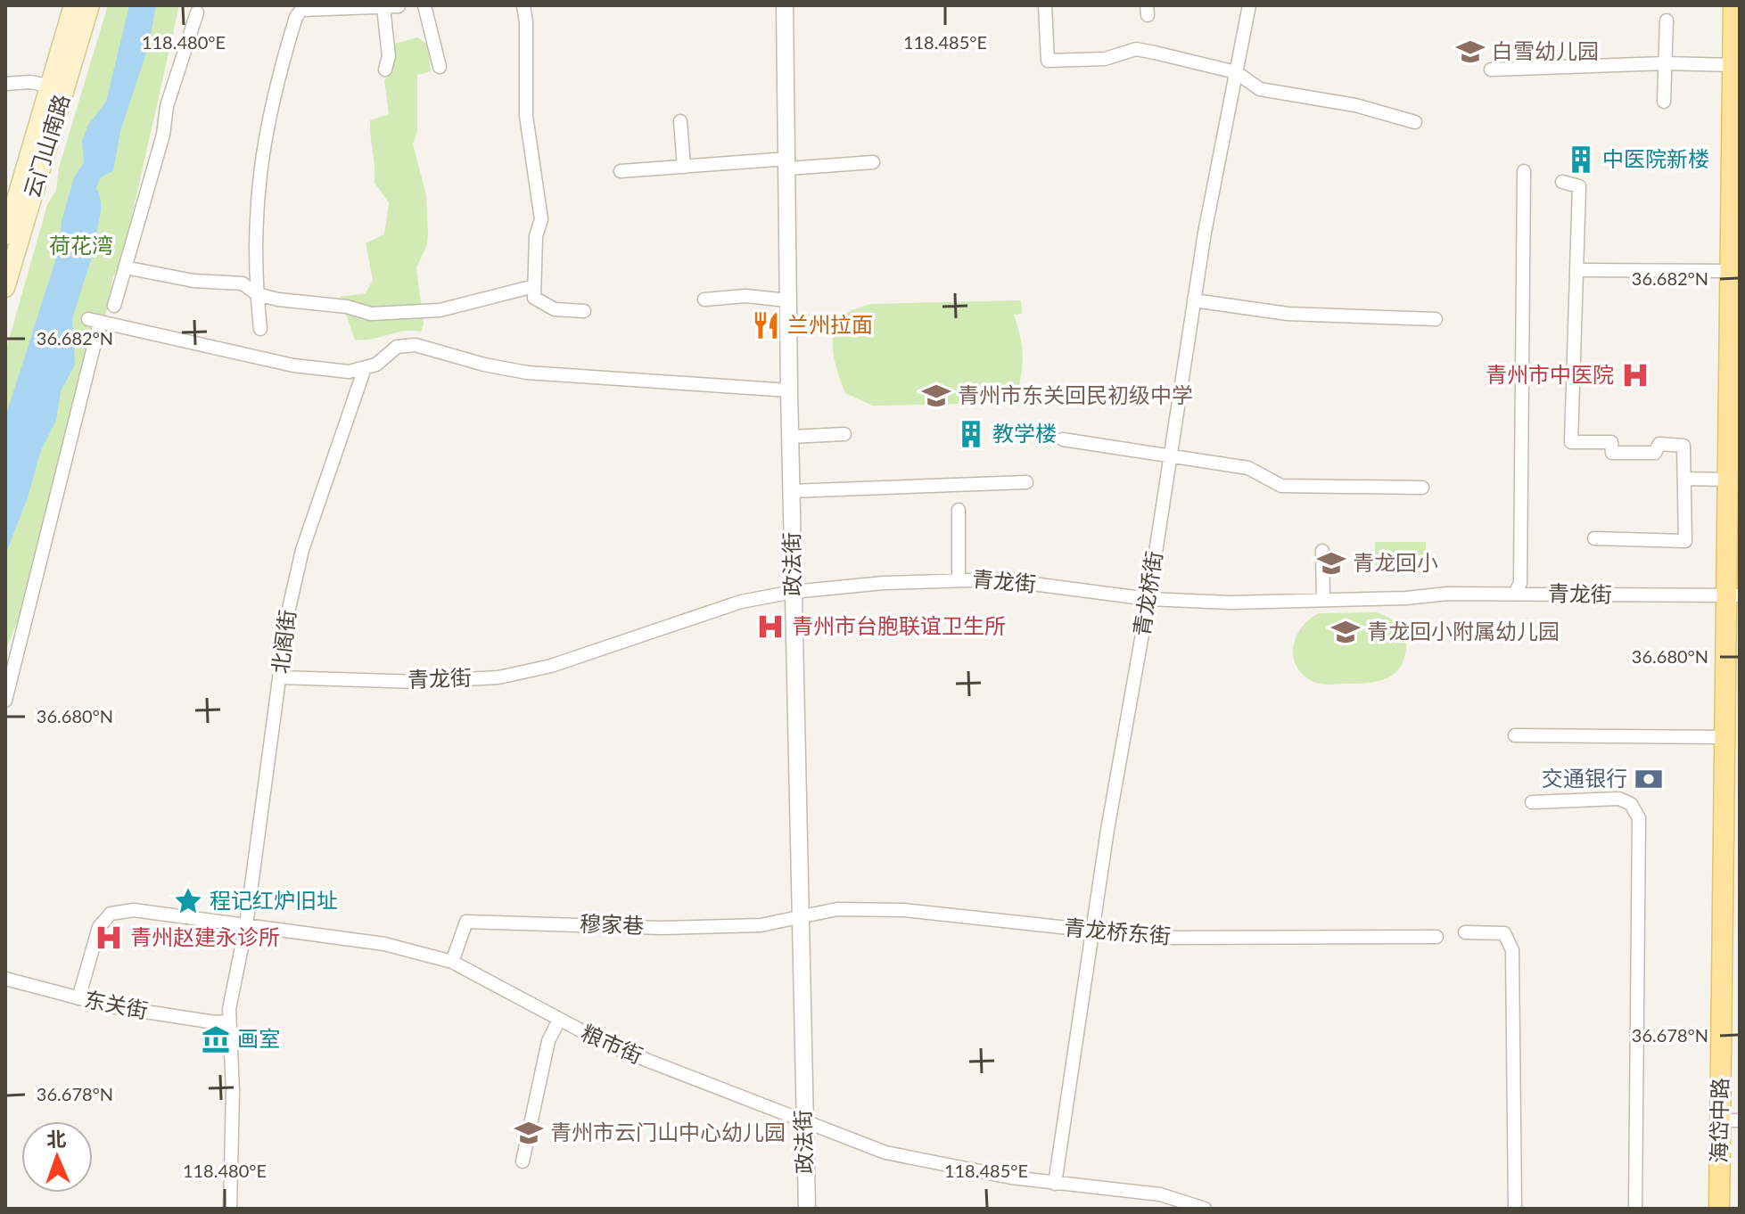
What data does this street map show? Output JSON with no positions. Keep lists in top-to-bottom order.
{
  "streets": {
    "main road": ["云门山南路", "海岱中路"],
    "street": [
      "政法街",
      "青龙街",
      "青龙桥街",
      "北阁街",
      "穆家巷",
      "青龙桥东街",
      "东关街",
      "粮市街"
    ]
  },
  "crossings": [
    ["政法街", "青龙街"],
    ["政法街", "穆家巷"],
    ["政法街", "青龙桥东街"],
    ["政法街", "粮市街"],
    ["青龙街", "青龙桥街"],
    ["青龙街", "北阁街"],
    ["青龙街", "海岱中路"],
    ["青龙桥街", "青龙桥东街"],
    ["青龙桥街", "粮市街"],
    ["北阁街", "东关街"],
    ["北阁街", "粮市街"],
    ["穆家巷", "青龙桥东街"],
    ["穆家巷", "粮市街"],
    ["东关街", "粮市街"]
  ],
  "parks": ["荷花湾"],
  "places": {
    "school or university": [
      "白雪幼儿园",
      "青州市东关回民初级中学",
      "青龙回小",
      "青龙回小附属幼儿园",
      "青州市云门山中心幼儿园"
    ],
    "building": ["中医院新楼", "教学楼"],
    "restaurant": ["兰州拉面"],
    "hospital": ["青州市中医院", "青州市台胞联谊卫生所", "青州赵建永诊所"],
    "bank": ["交通银行"],
    "place": ["程记红炉旧址"],
    "museum": ["画室"]
  },
  "north": "top",
  "coordinates": [
    "118.480°E",
    "118.485°E",
    "36.682°N",
    "36.680°N",
    "36.678°N"
  ]
}
